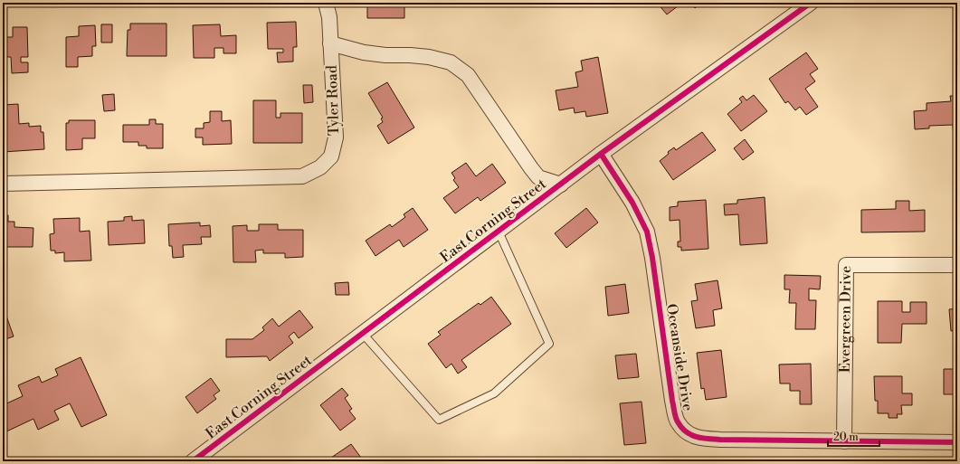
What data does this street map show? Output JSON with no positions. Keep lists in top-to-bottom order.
{
  "streets": {
    "street": [
      "Tyler Road",
      "East Corning Street",
      "Evergreen Drive",
      "Oceanside Drive"
    ]
  },
  "crossings": [
    ["Tyler Road", "East Corning Street"],
    ["East Corning Street", "Oceanside Drive"],
    ["Evergreen Drive", "Oceanside Drive"]
  ],
  "scale_bar": "20 m"
}
